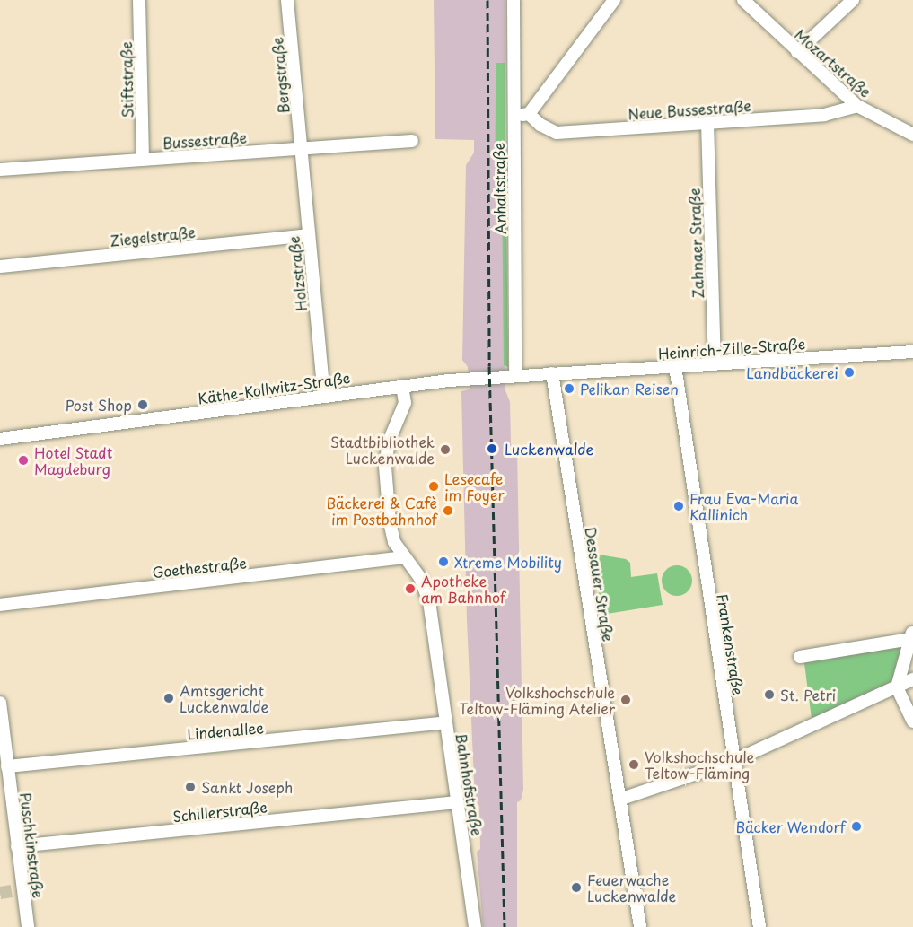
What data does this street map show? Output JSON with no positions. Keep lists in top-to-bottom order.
{
  "streets": {
    "street": [
      "Mozartstraße",
      "Bergstraße",
      "Stiftstraße",
      "Neue Bussestraße",
      "Bussestraße",
      "Anhaltstraße",
      "Ziegelstraße",
      "Zahnaer Straße",
      "Holzstraße",
      "Heinrich-Zille-Straße",
      "Käthe-Kollwitz-Straße",
      "Goethestraße",
      "Dessauer Straße",
      "Frankenstraße",
      "Lindenallee",
      "Bahnhofstraße",
      "Schillerstraße",
      "Puschkinstraße"
    ]
  },
  "crossings": [
    ["Mozartstraße", "Neue Bussestraße"],
    ["Bergstraße", "Bussestraße"],
    ["Bergstraße", "Holzstraße"],
    ["Stiftstraße", "Bussestraße"],
    ["Neue Bussestraße", "Zahnaer Straße"],
    ["Bussestraße", "Holzstraße"],
    ["Anhaltstraße", "Käthe-Kollwitz-Straße"],
    ["Ziegelstraße", "Holzstraße"],
    ["Zahnaer Straße", "Heinrich-Zille-Straße"],
    ["Holzstraße", "Käthe-Kollwitz-Straße"],
    ["Heinrich-Zille-Straße", "Käthe-Kollwitz-Straße"],
    ["Heinrich-Zille-Straße", "Dessauer Straße"],
    ["Heinrich-Zille-Straße", "Frankenstraße"],
    ["Käthe-Kollwitz-Straße", "Dessauer Straße"],
    ["Goethestraße", "Bahnhofstraße"],
    ["Lindenallee", "Bahnhofstraße"],
    ["Lindenallee", "Puschkinstraße"],
    ["Bahnhofstraße", "Schillerstraße"],
    ["Schillerstraße", "Puschkinstraße"]
  ],
  "places": [
    "Landbäckerei",
    "Pelikan Reisen",
    "Post Shop",
    "Luckenwalde",
    "Stadtbibliothek Luckenwalde",
    "Hotel Stadt Magdeburg",
    "Lesecafe im Foyer",
    "Frau Eva-Maria Kallinich",
    "Bäckerei & Cafè im Postbahnhof",
    "Xtreme Mobility",
    "Apotheke am Bahnhof",
    "St. Petri",
    "Amtsgericht Luckenwalde",
    "Volkshochschule Teltow-Fläming Atelier",
    "Volkshochschule Teltow-Fläming",
    "Sankt Joseph",
    "Bäcker Wendorf",
    "Feuerwache Luckenwalde"
  ]
}
